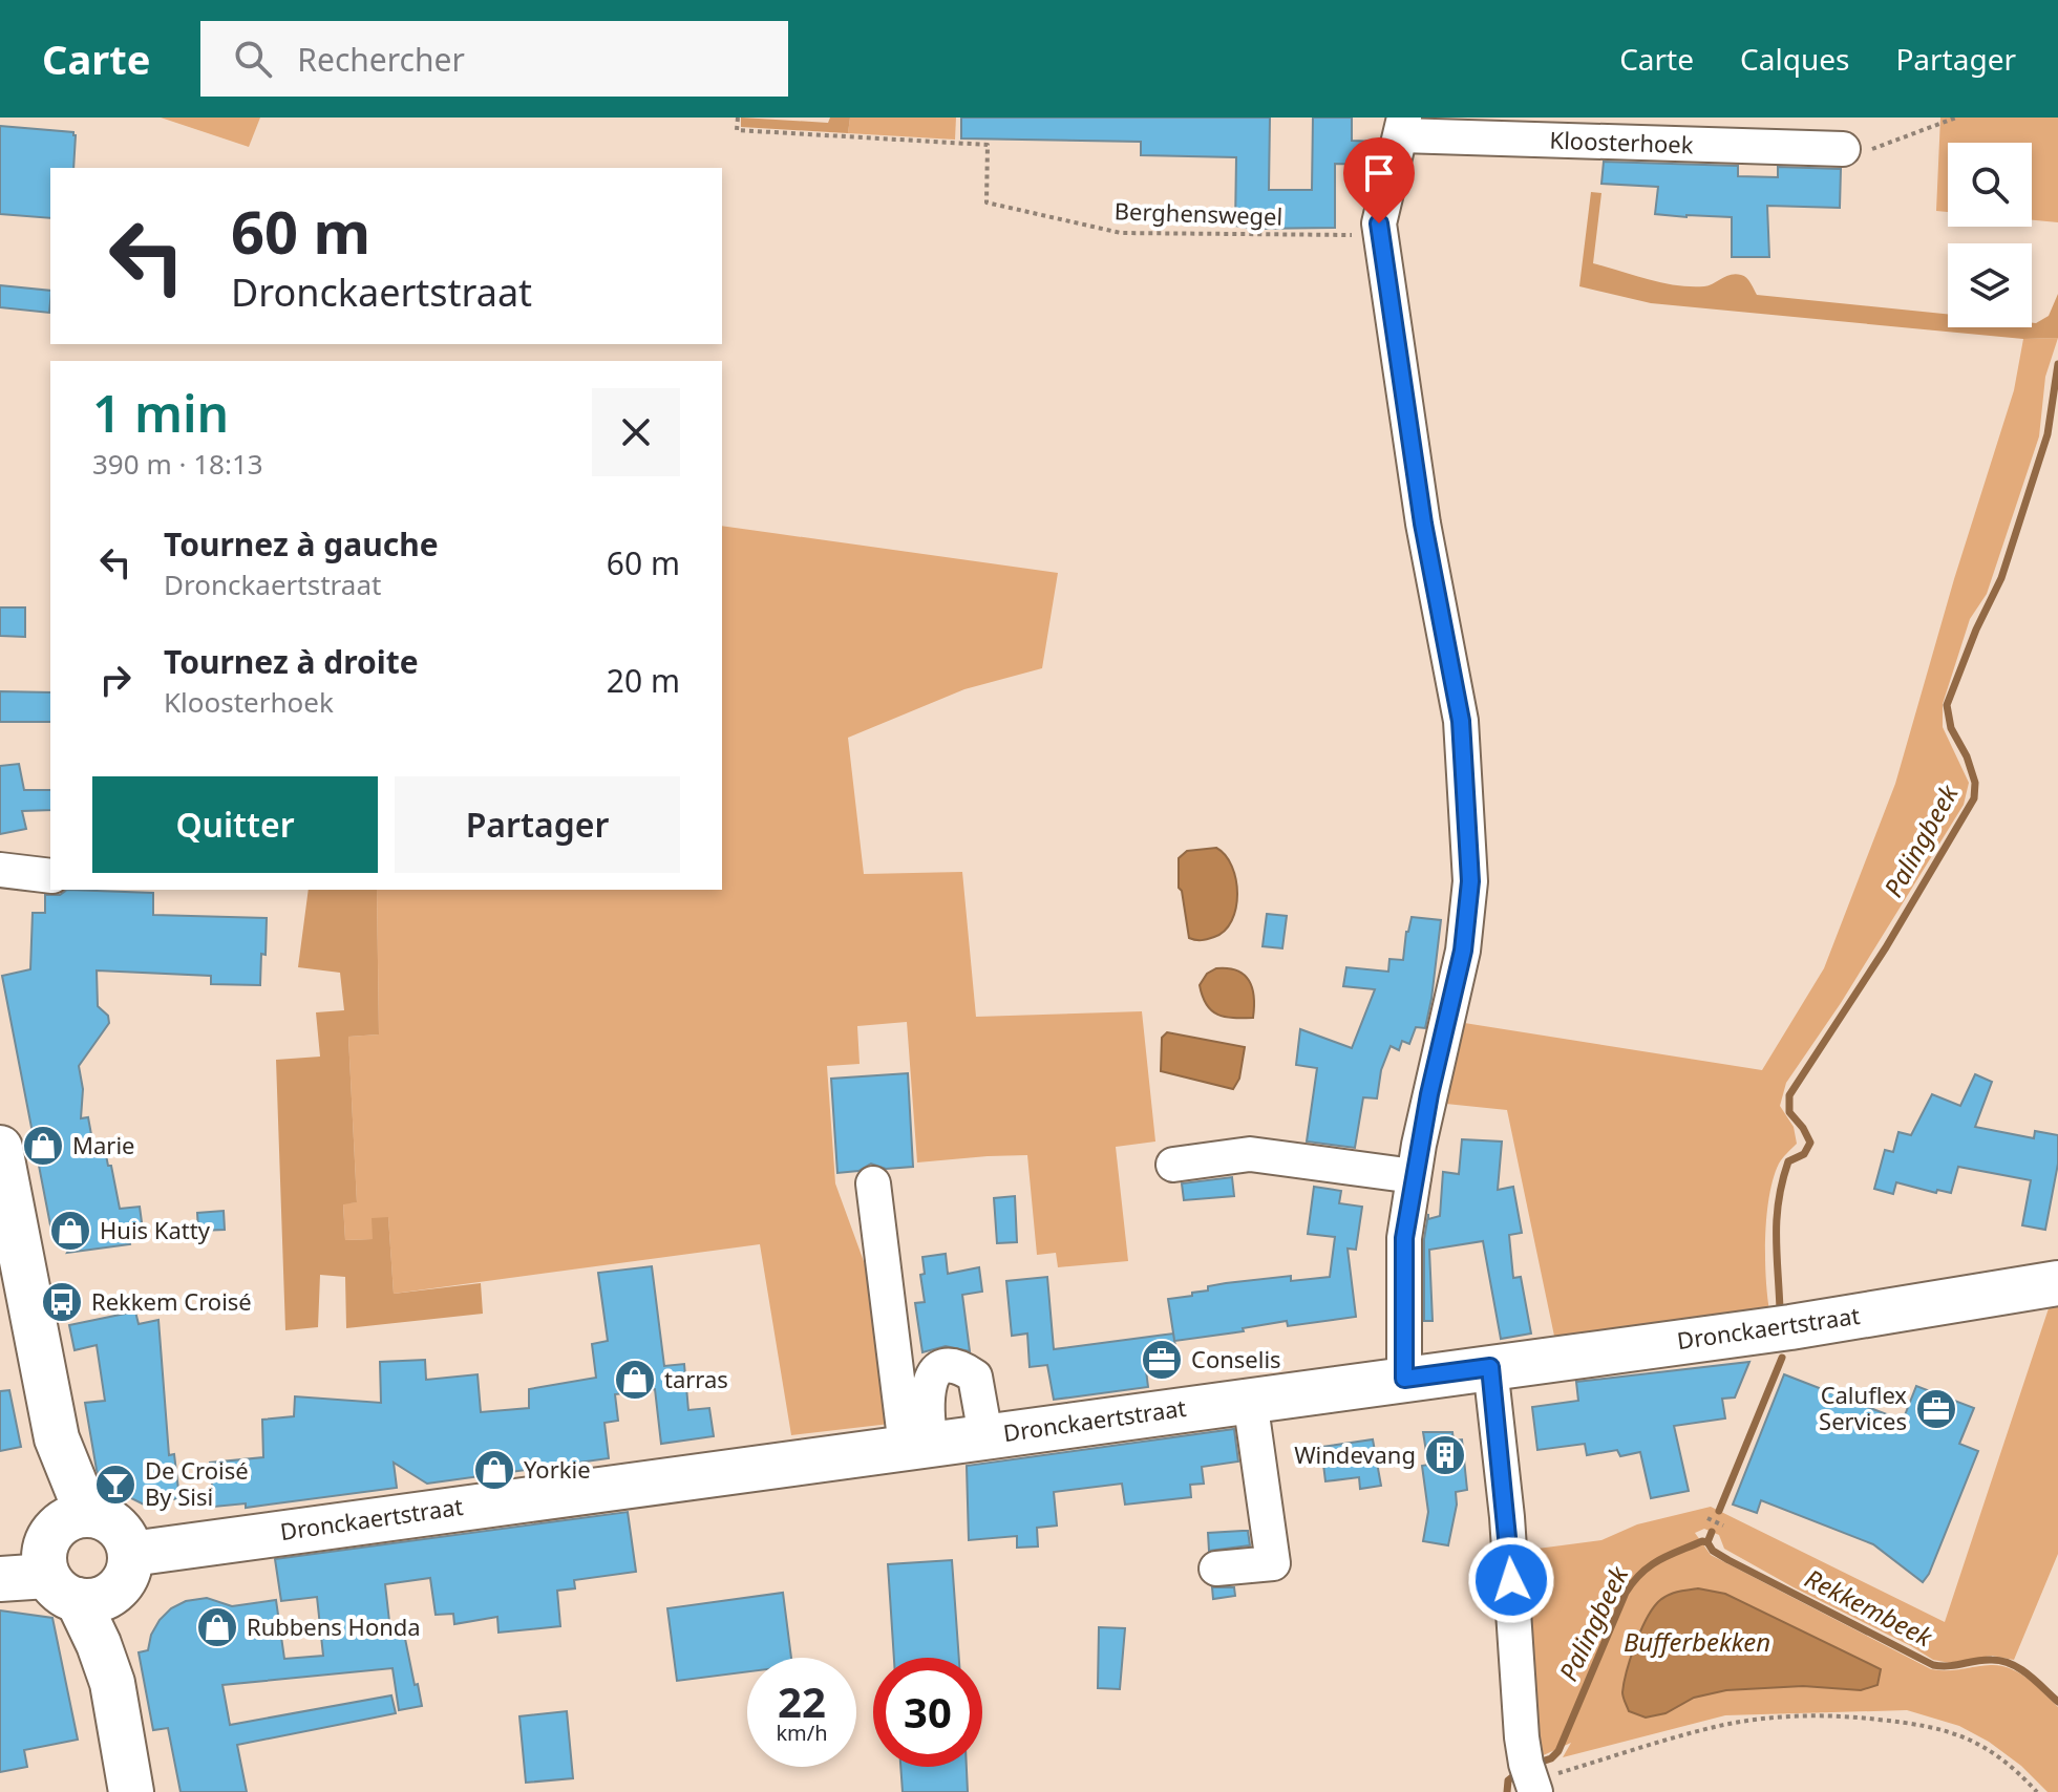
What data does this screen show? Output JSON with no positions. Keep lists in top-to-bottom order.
{
  "streets": {
    "main road": ["Dronckaertstraat"],
    "street": ["Kloosterhoek"],
    "path": ["Berghenswegel"]
  },
  "crossings": [
    ["Kloosterhoek", "Berghenswegel"],
    ["Kloosterhoek", "Dronckaertstraat"]
  ],
  "water": ["Palingbeek", "Rekkembeek", "Bufferbekken"],
  "places": {
    "shop": [
      "Marie",
      "Huis Katty",
      "tarras",
      "Yorkie",
      "Rubbens Honda"
    ],
    "bus stop": ["Rekkem Croisé"],
    "office": ["Conselis", "Caluflex Services"],
    "building": ["Windevang"],
    "bar": ["De Croisé By Sisi"]
  },
  "page": {
    "header": "Carte",
    "search": "Rechercher",
    "nav": ["Carte", "Calques", "Partager"],
    "turn": ["60 m", "Dronckaertstraat"],
    "heading": ["1 min", "390 m · 18:13"],
    "list": [
      {
        "name": "Tournez à gauche",
        "note": "Dronckaertstraat",
        "value": "60 m"
      },
      {
        "name": "Tournez à droite",
        "note": "Kloosterhoek",
        "value": "20 m"
      }
    ],
    "buttons": ["Quitter", "Partager"],
    "speed": "22 km/h",
    "limit": "30"
  }
}
